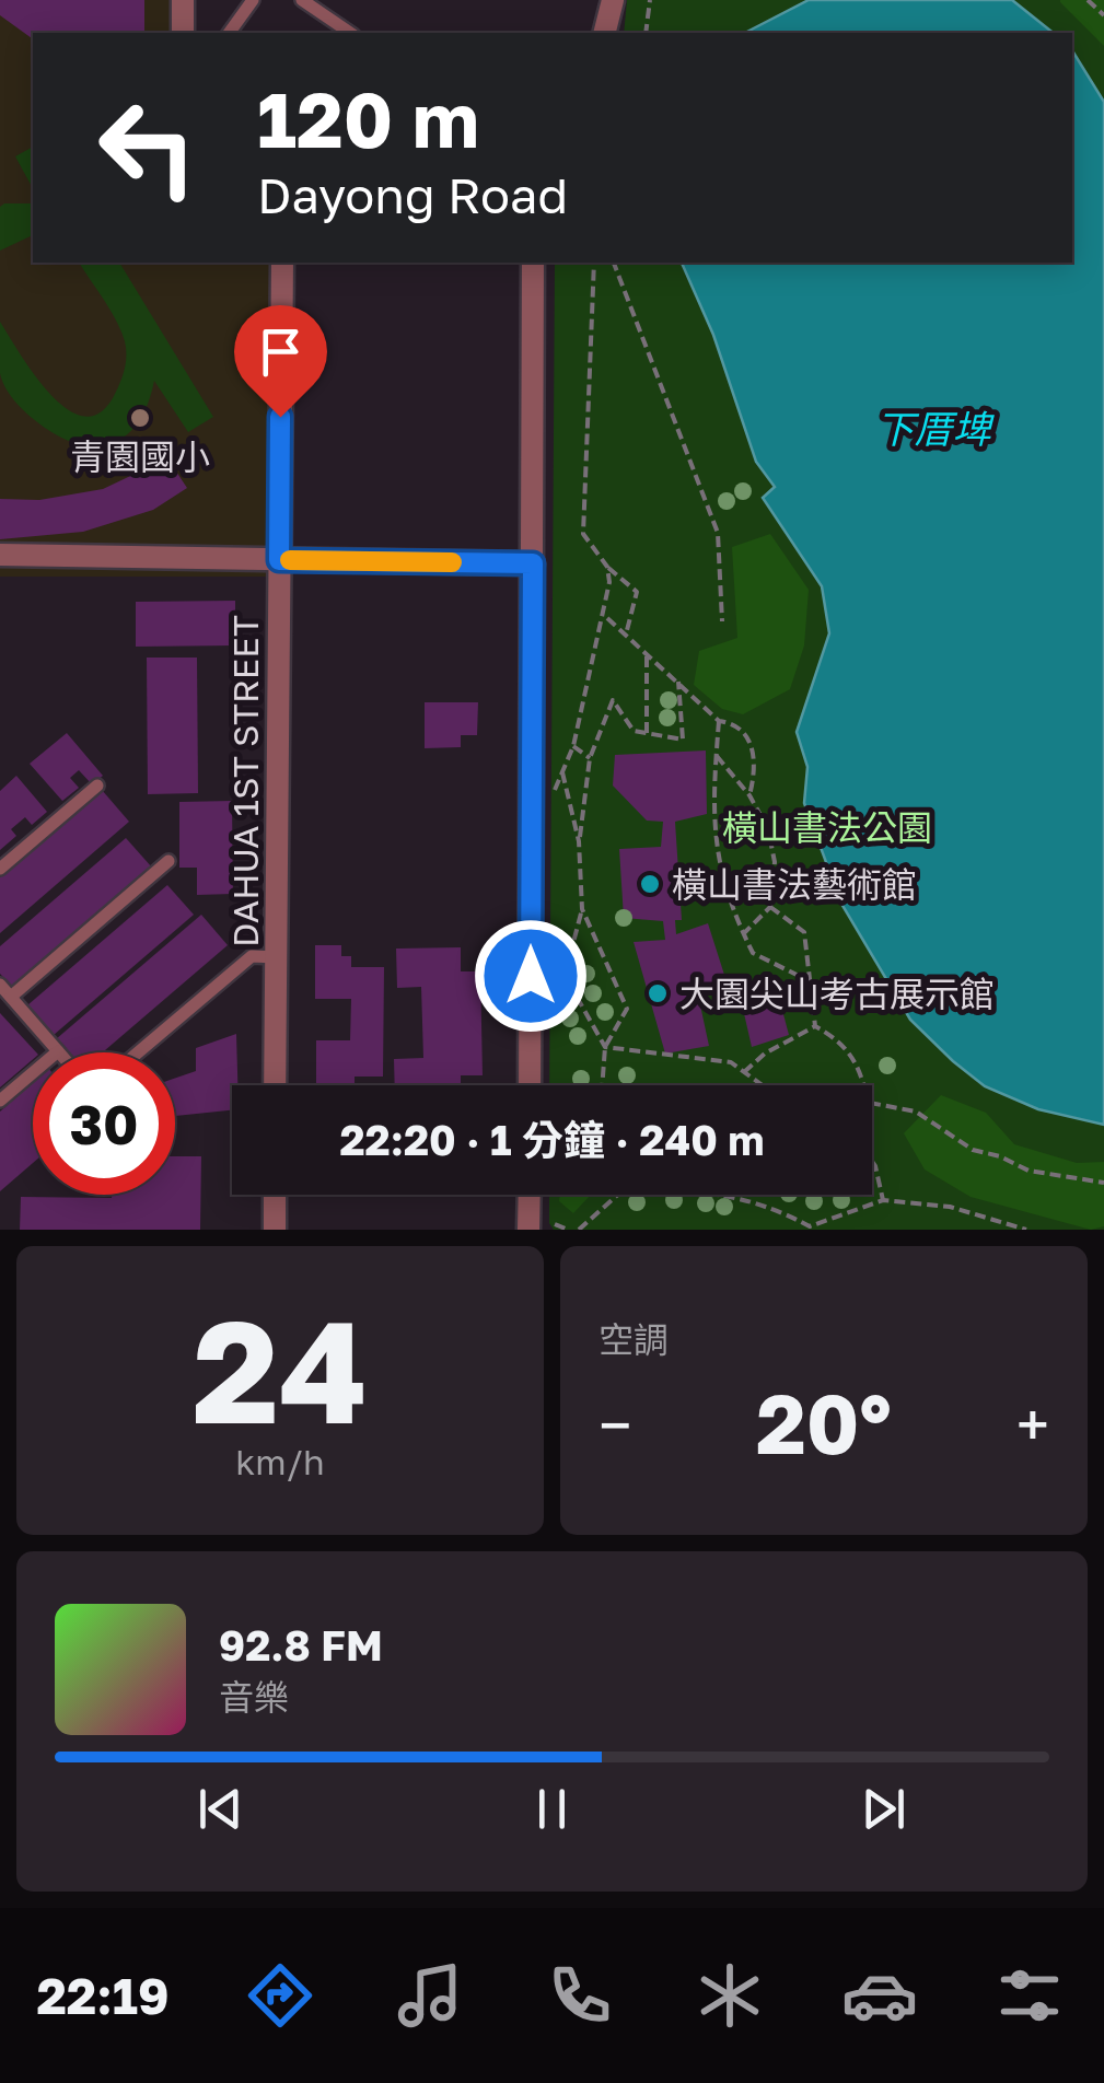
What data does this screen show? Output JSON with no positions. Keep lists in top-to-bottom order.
{
  "streets": {
    "street": ["DAHUA 1ST STREET"]
  },
  "water": ["下厝埤"],
  "parks": ["橫山書法公園"],
  "places": ["青園國小", "橫山書法藝術館", "大園尖山考古展示館"],
  "page": {
    "turn": ["120 m", "Dayong Road"],
    "limit": "30",
    "trip": "22:20 · 1 分鐘 · 240 m",
    "tile": [
      ["24", "km/h"],
      "空調"
    ],
    "heat": ["−", "20°", "+"],
    "song": ["92.8 FM", "音樂"],
    "tabs": "22:19"
  }
}
